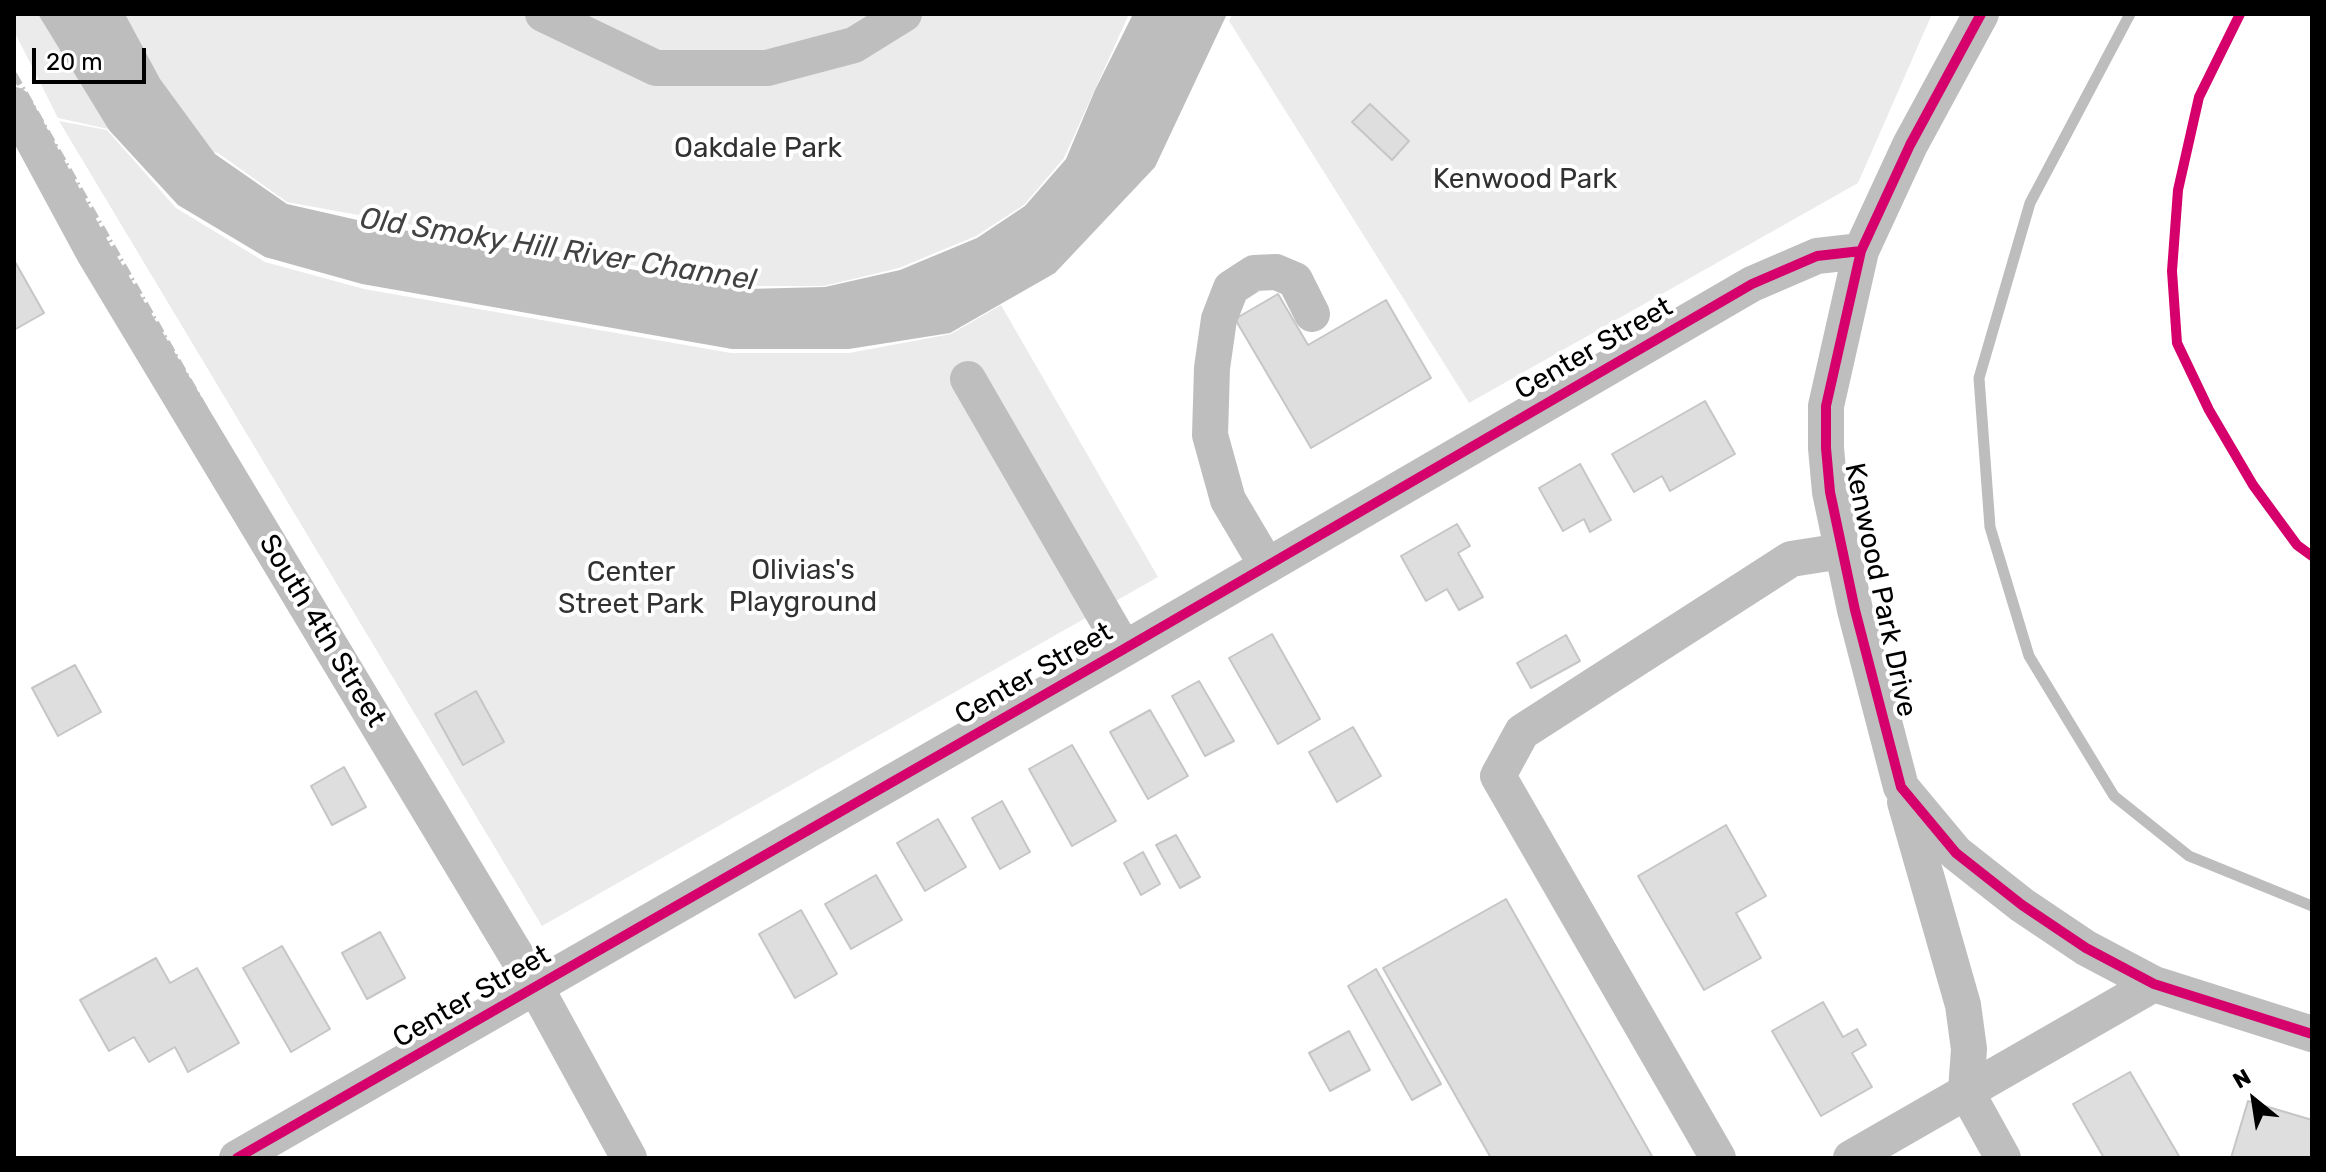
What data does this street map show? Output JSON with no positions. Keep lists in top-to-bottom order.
{
  "streets": {
    "street": ["Center Street", "Kenwood Park Drive", "South 4th Street"]
  },
  "crossings": [
    ["Center Street", "Kenwood Park Drive"],
    ["Center Street", "South 4th Street"]
  ],
  "water": ["Old Smoky Hill River Channel"],
  "parks": [
    "Oakdale Park",
    "Kenwood Park",
    "Olivias's Playground",
    "Center Street Park"
  ],
  "scale_bar": "20 m",
  "north": "top left"
}
